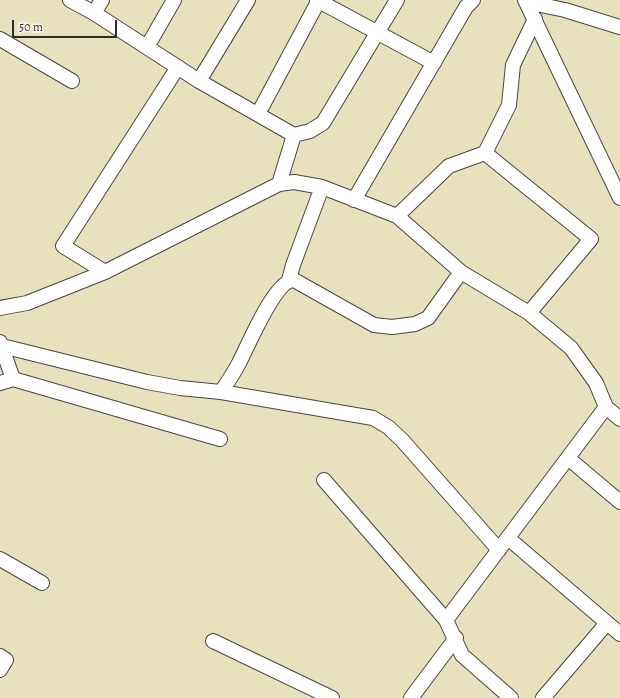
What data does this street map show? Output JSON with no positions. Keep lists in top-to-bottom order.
{
  "scale_bar": "50 m"
}
